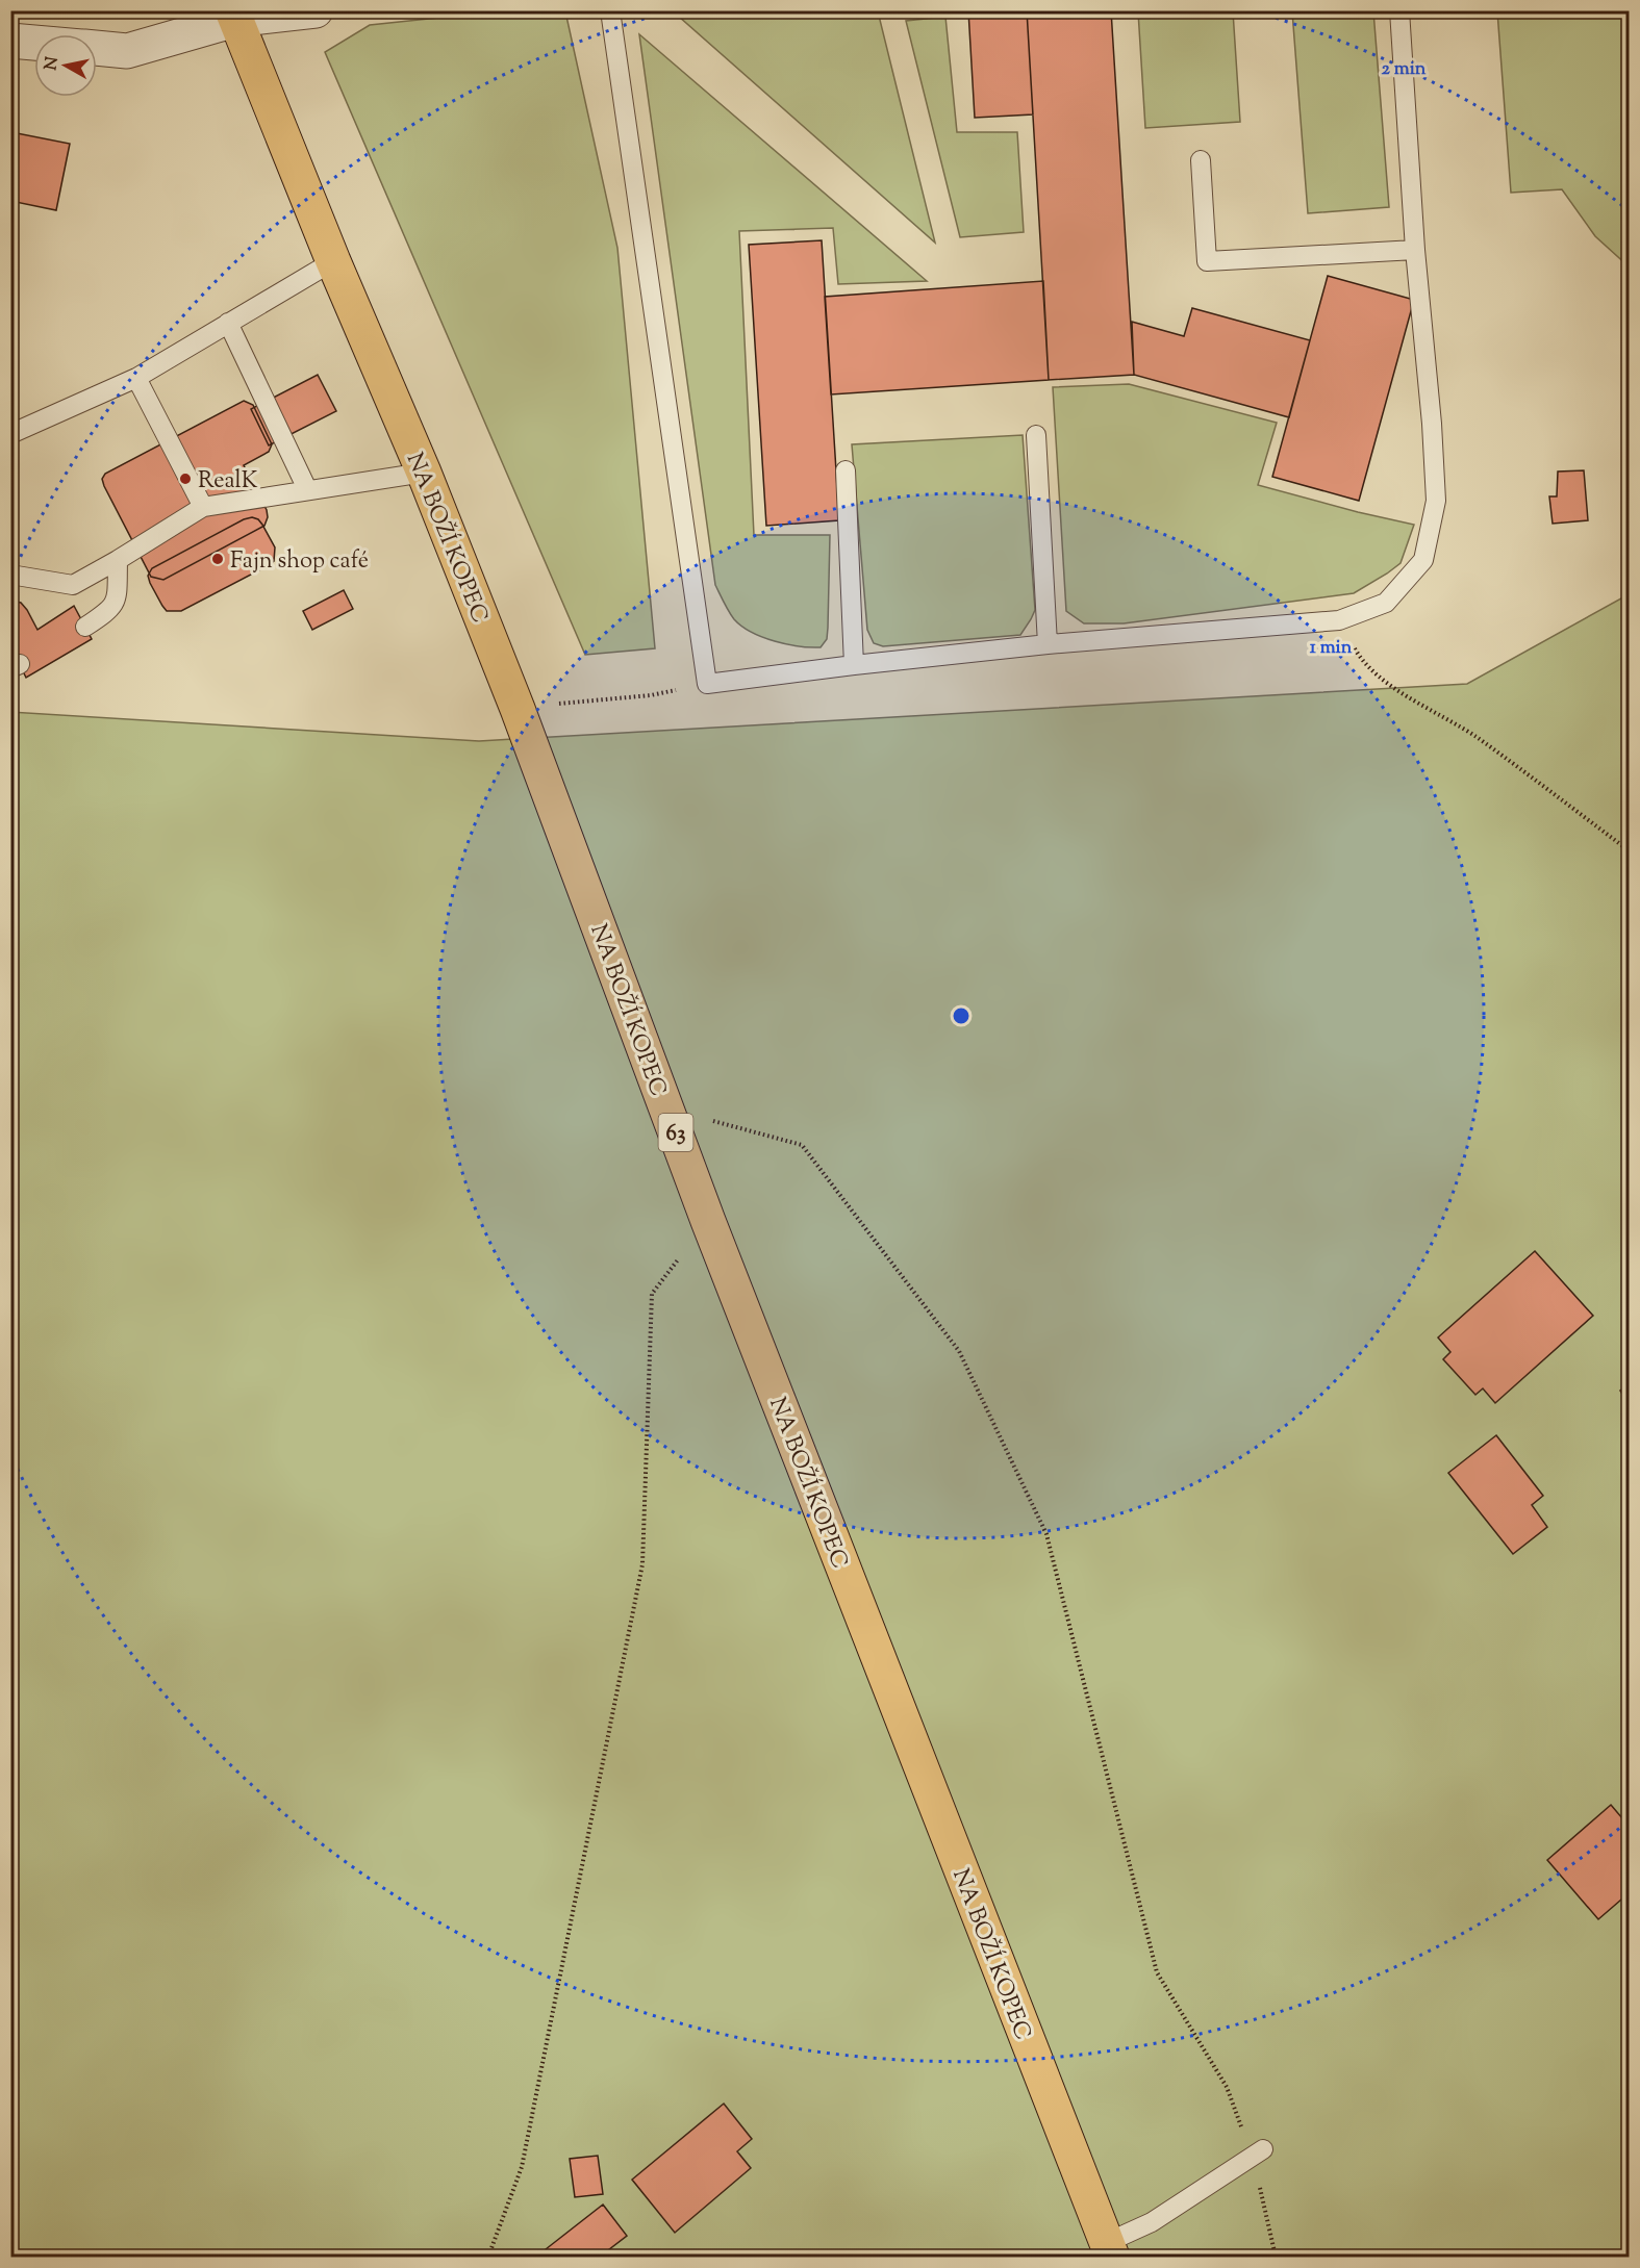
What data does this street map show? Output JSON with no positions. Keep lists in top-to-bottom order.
{
  "streets": {
    "main road": ["NA BOŽÍ KOPEC", "63"]
  },
  "places": ["RealK", "Fajn shop café"],
  "north": "left",
  "rings": ["2 min", "1 min"]
}
